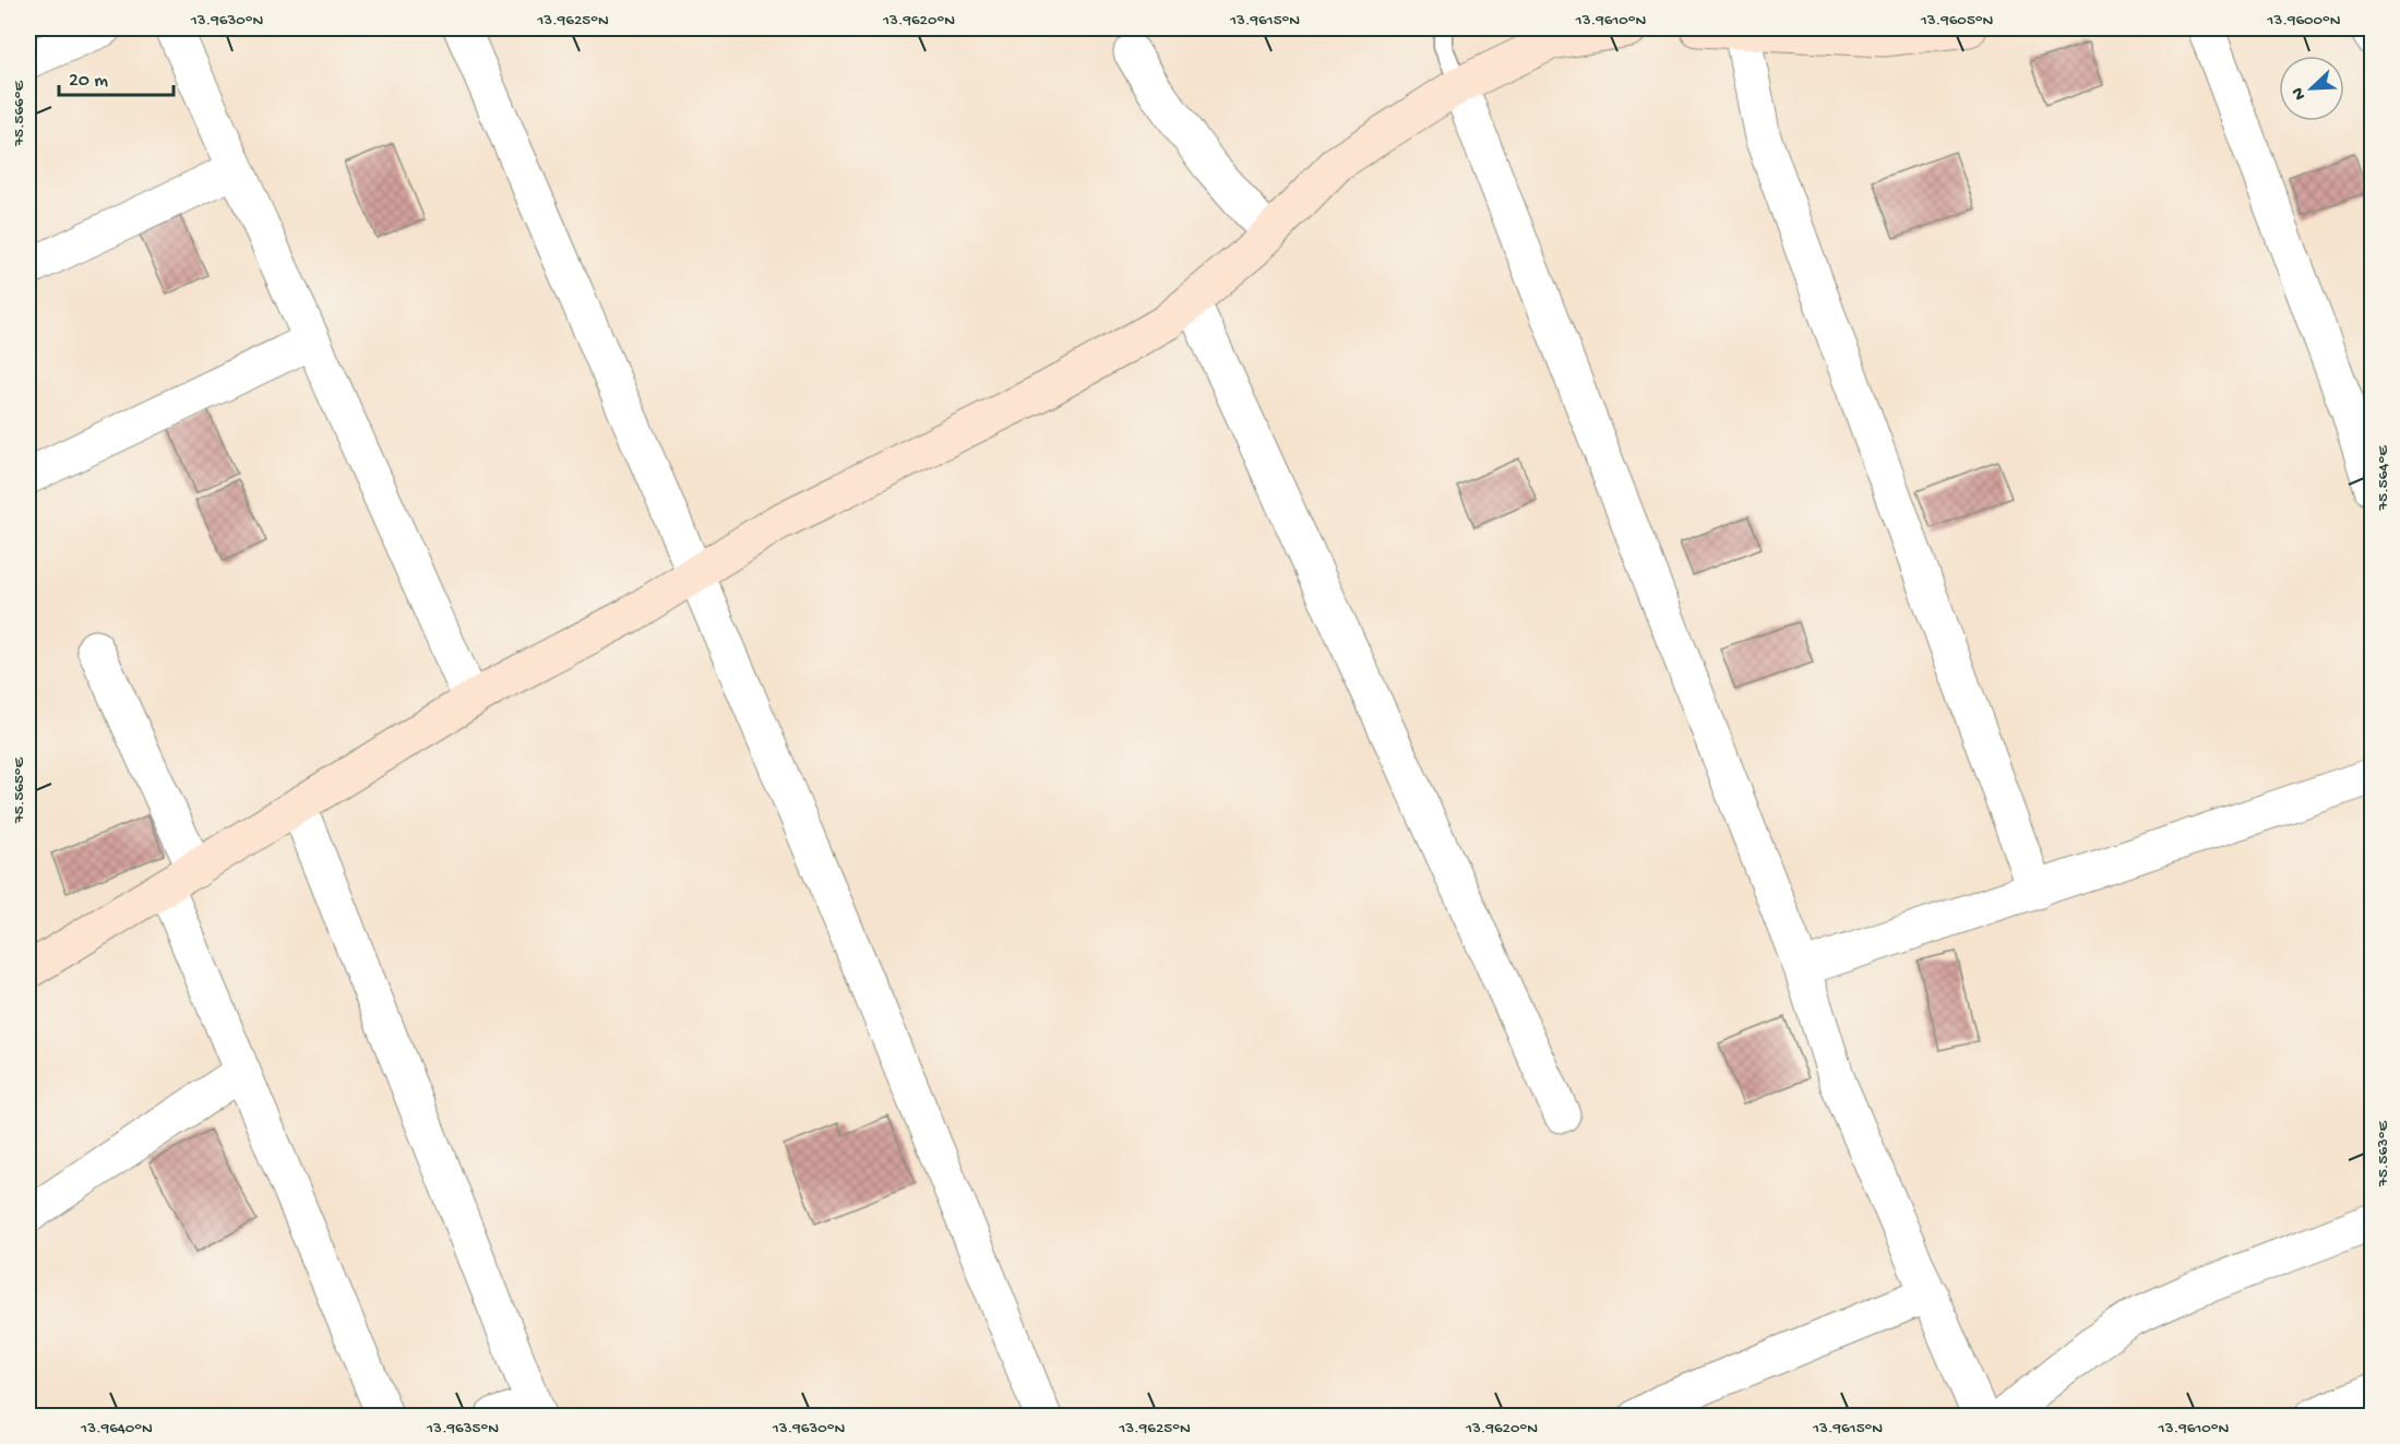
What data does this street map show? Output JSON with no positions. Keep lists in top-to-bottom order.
{
  "scale_bar": "20 m",
  "north": "bottom left",
  "coordinates": [
    "13.9630°N",
    "13.9625°N",
    "13.9620°N",
    "13.9615°N",
    "13.9610°N",
    "13.9605°N",
    "13.9600°N",
    "75.566°E",
    "75.564°E",
    "75.565°E",
    "75.563°E",
    "13.9640°N",
    "13.9635°N"
  ]
}
